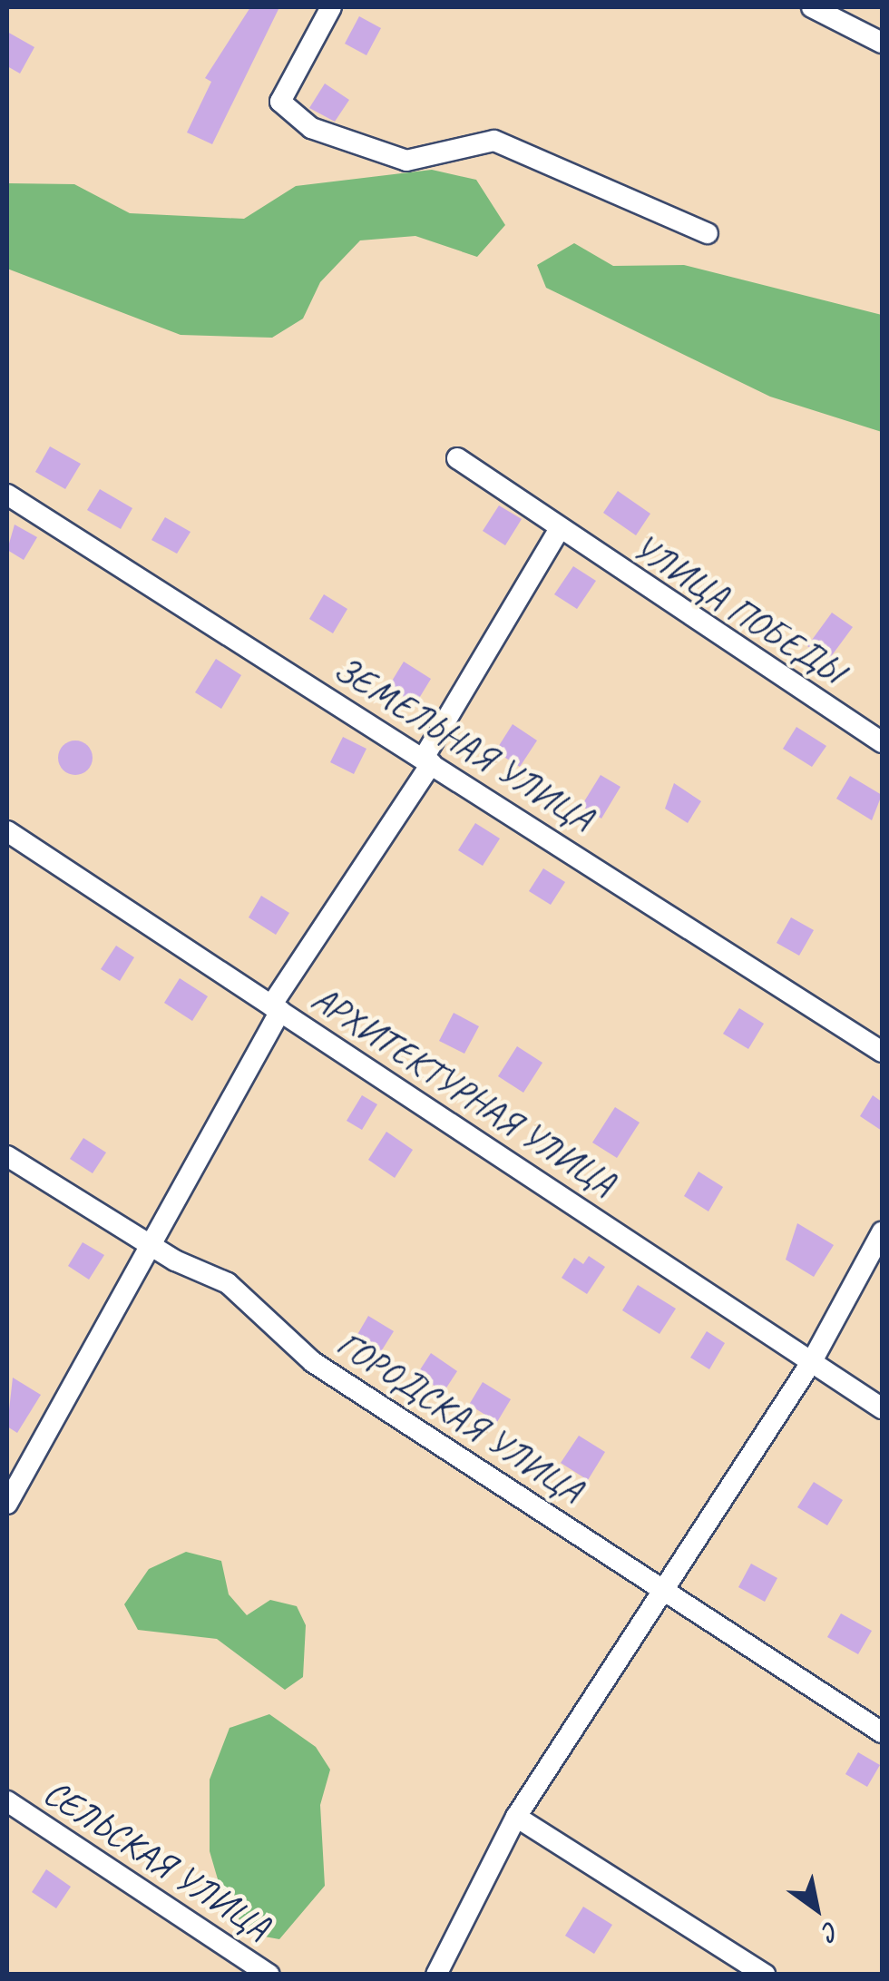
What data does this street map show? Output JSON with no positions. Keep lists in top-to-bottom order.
{
  "streets": {
    "street": [
      "УЛИЦА ПОБЕДЫ",
      "ЗЕМЕЛЬНАЯ УЛИЦА",
      "АРХИТЕКТУРНАЯ УЛИЦА",
      "ГОРОДСКАЯ УЛИЦА",
      "СЕЛЬСКАЯ УЛИЦА"
    ]
  },
  "north": "bottom right"
}
